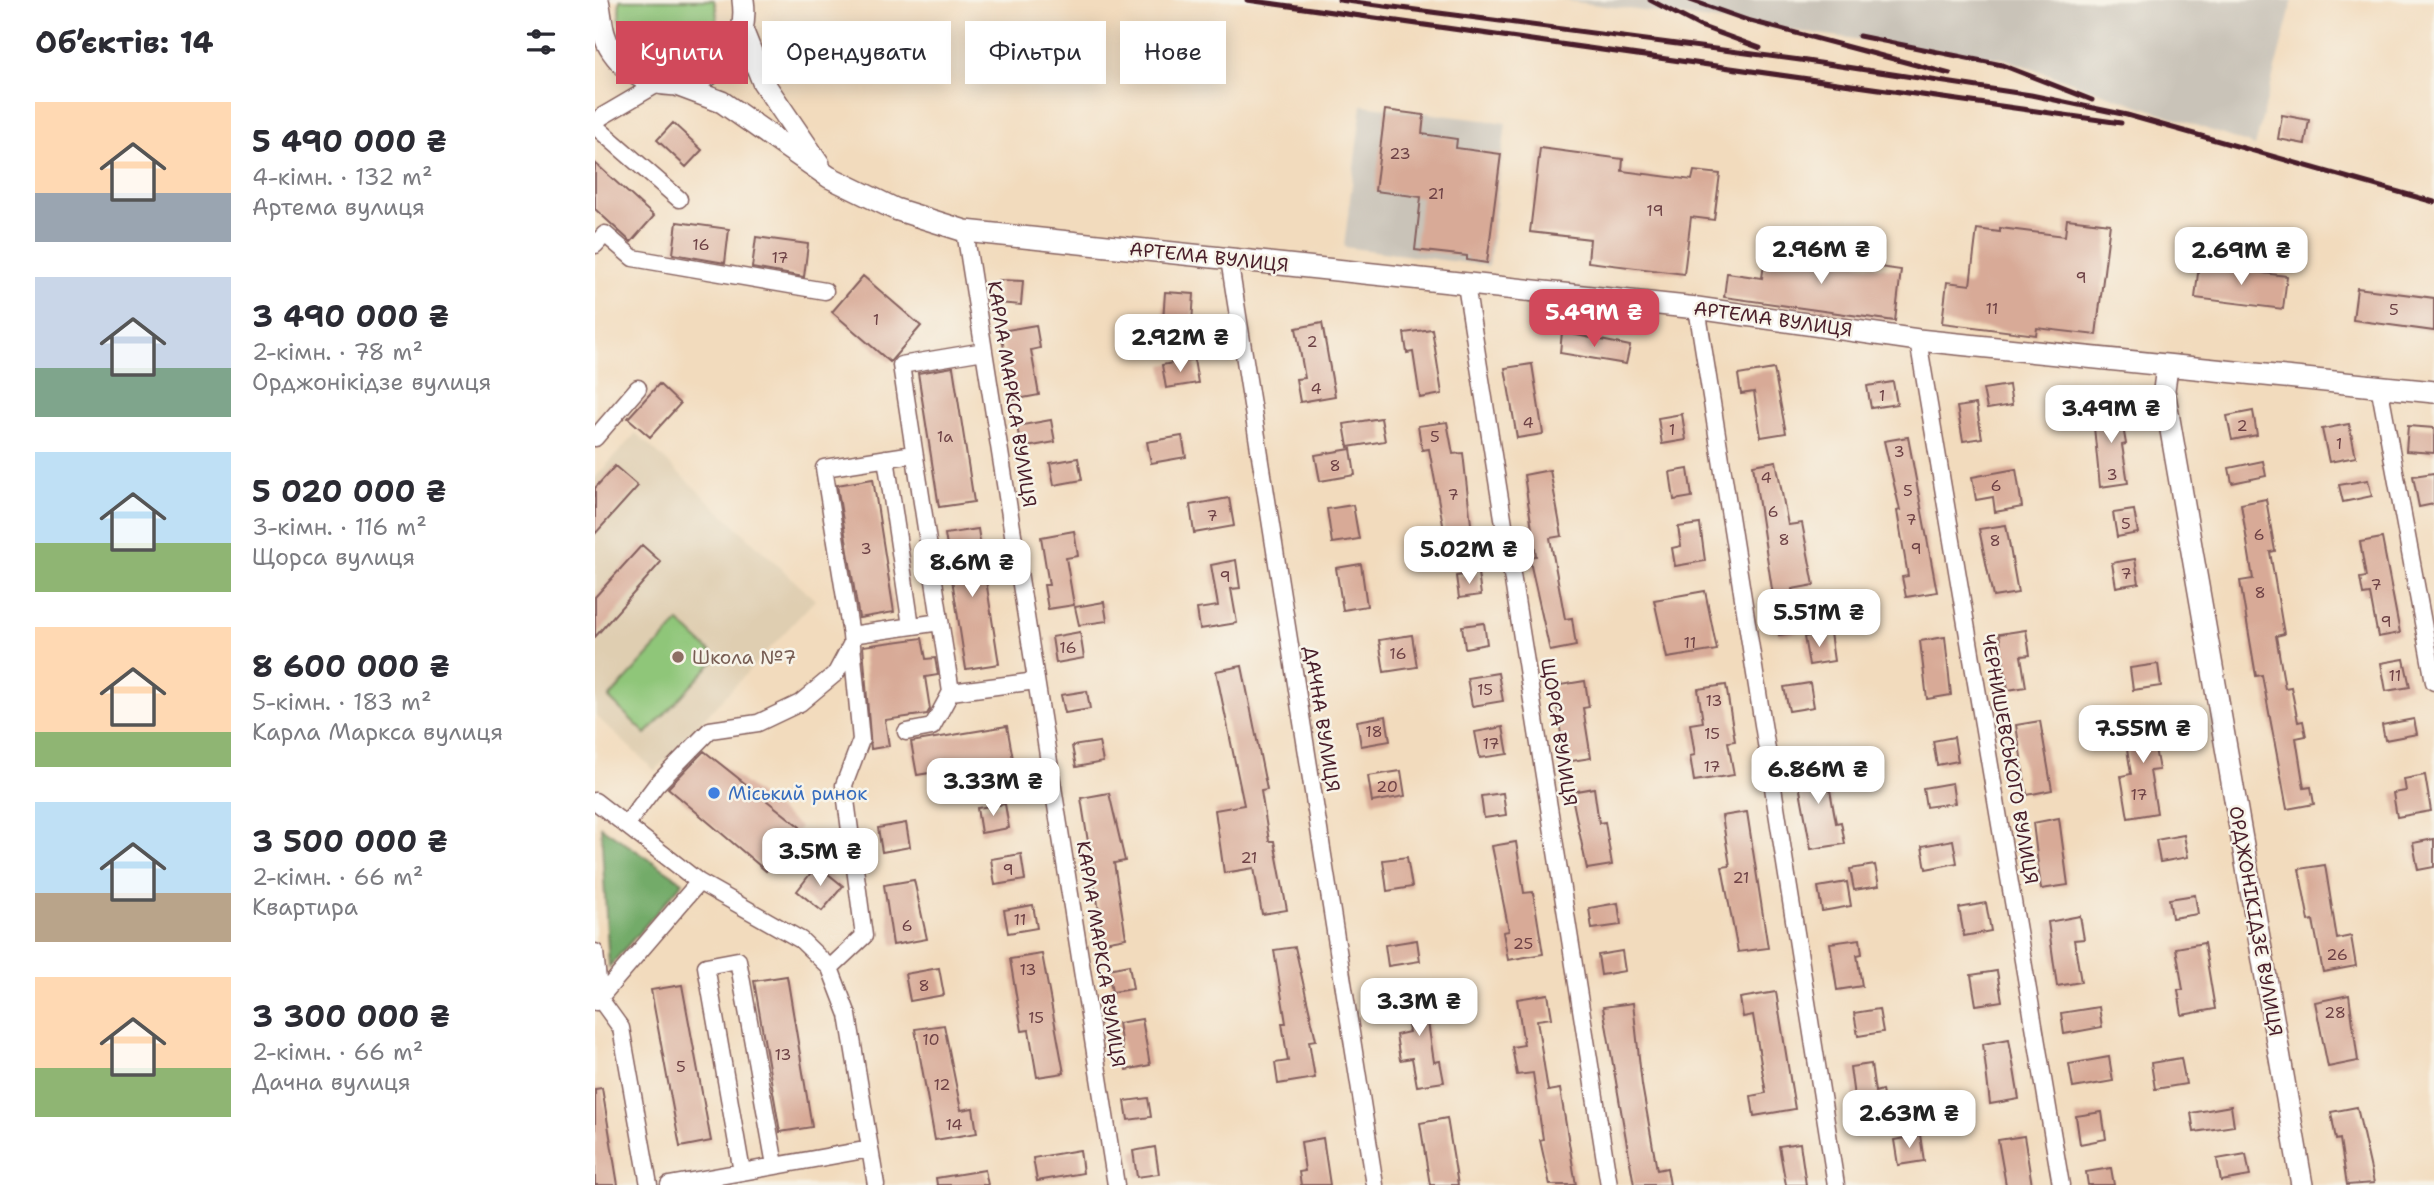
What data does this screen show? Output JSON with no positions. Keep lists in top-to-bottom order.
{
  "streets": {
    "main road": ["АРТЕМА ВУЛИЦЯ", "ОРДЖОНІКІДЗЕ ВУЛИЦЯ"],
    "street": [
      "КАРЛА МАРКСА ВУЛИЦЯ",
      "ДАЧНА ВУЛИЦЯ",
      "ЩОРСА ВУЛИЦЯ",
      "ЧЕРНИШЕВСЬКОГО ВУЛИЦЯ"
    ]
  },
  "crossings": [
    ["АРТЕМА ВУЛИЦЯ", "КАРЛА МАРКСА ВУЛИЦЯ"],
    ["АРТЕМА ВУЛИЦЯ", "ДАЧНА ВУЛИЦЯ"],
    ["АРТЕМА ВУЛИЦЯ", "ЩОРСА ВУЛИЦЯ"],
    ["АРТЕМА ВУЛИЦЯ", "ЧЕРНИШЕВСЬКОГО ВУЛИЦЯ"],
    ["АРТЕМА ВУЛИЦЯ", "ОРДЖОНІКІДЗЕ ВУЛИЦЯ"]
  ],
  "places": ["Школа №7", "Міський ринок"],
  "house_numbers": [
    "23",
    "21",
    "19",
    "16",
    "17",
    "9",
    "11",
    "5",
    "1",
    "2",
    "4",
    "1",
    "4",
    "2",
    "1",
    "1а",
    "5",
    "1",
    "3",
    "8",
    "3",
    "4",
    "6",
    "5",
    "7",
    "6",
    "7",
    "7",
    "5",
    "6",
    "8",
    "8",
    "3",
    "9",
    "7",
    "9",
    "7",
    "8",
    "9",
    "11",
    "16",
    "16",
    "11",
    "15",
    "13",
    "18",
    "15",
    "17",
    "17",
    "20",
    "17",
    "21",
    "9",
    "21",
    "11",
    "6",
    "25",
    "26",
    "13",
    "8",
    "28",
    "15",
    "10",
    "13",
    "5",
    "12",
    "14"
  ],
  "page": {
    "heading": "Об’єктів: 14",
    "chip": [
      "Купити",
      "Орендувати",
      "Фільтри",
      "Нове"
    ],
    "list": [
      {
        "name": "5 490 000 ₴",
        "note": "4-кімн. · 132 m² · Артема вулиця"
      },
      {
        "name": "3 490 000 ₴",
        "note": "2-кімн. · 78 m² · Орджонікідзе вулиця"
      },
      {
        "name": "5 020 000 ₴",
        "note": "3-кімн. · 116 m² · Щорса вулиця"
      },
      {
        "name": "8 600 000 ₴",
        "note": "5-кімн. · 183 m² · Карла Маркса вулиця"
      },
      {
        "name": "3 500 000 ₴",
        "note": "2-кімн. · 66 m² · Квартира"
      },
      {
        "name": "3 300 000 ₴",
        "note": "2-кімн. · 66 m² · Дачна вулиця"
      }
    ],
    "price": [
      "2.96M ₴",
      "2.69M ₴",
      "5.49M ₴",
      "2.92M ₴",
      "3.49M ₴",
      "5.02M ₴",
      "8.6M ₴",
      "5.51M ₴",
      "7.55M ₴",
      "6.86M ₴",
      "3.33M ₴",
      "3.5M ₴",
      "3.3M ₴",
      "2.63M ₴"
    ]
  }
}
